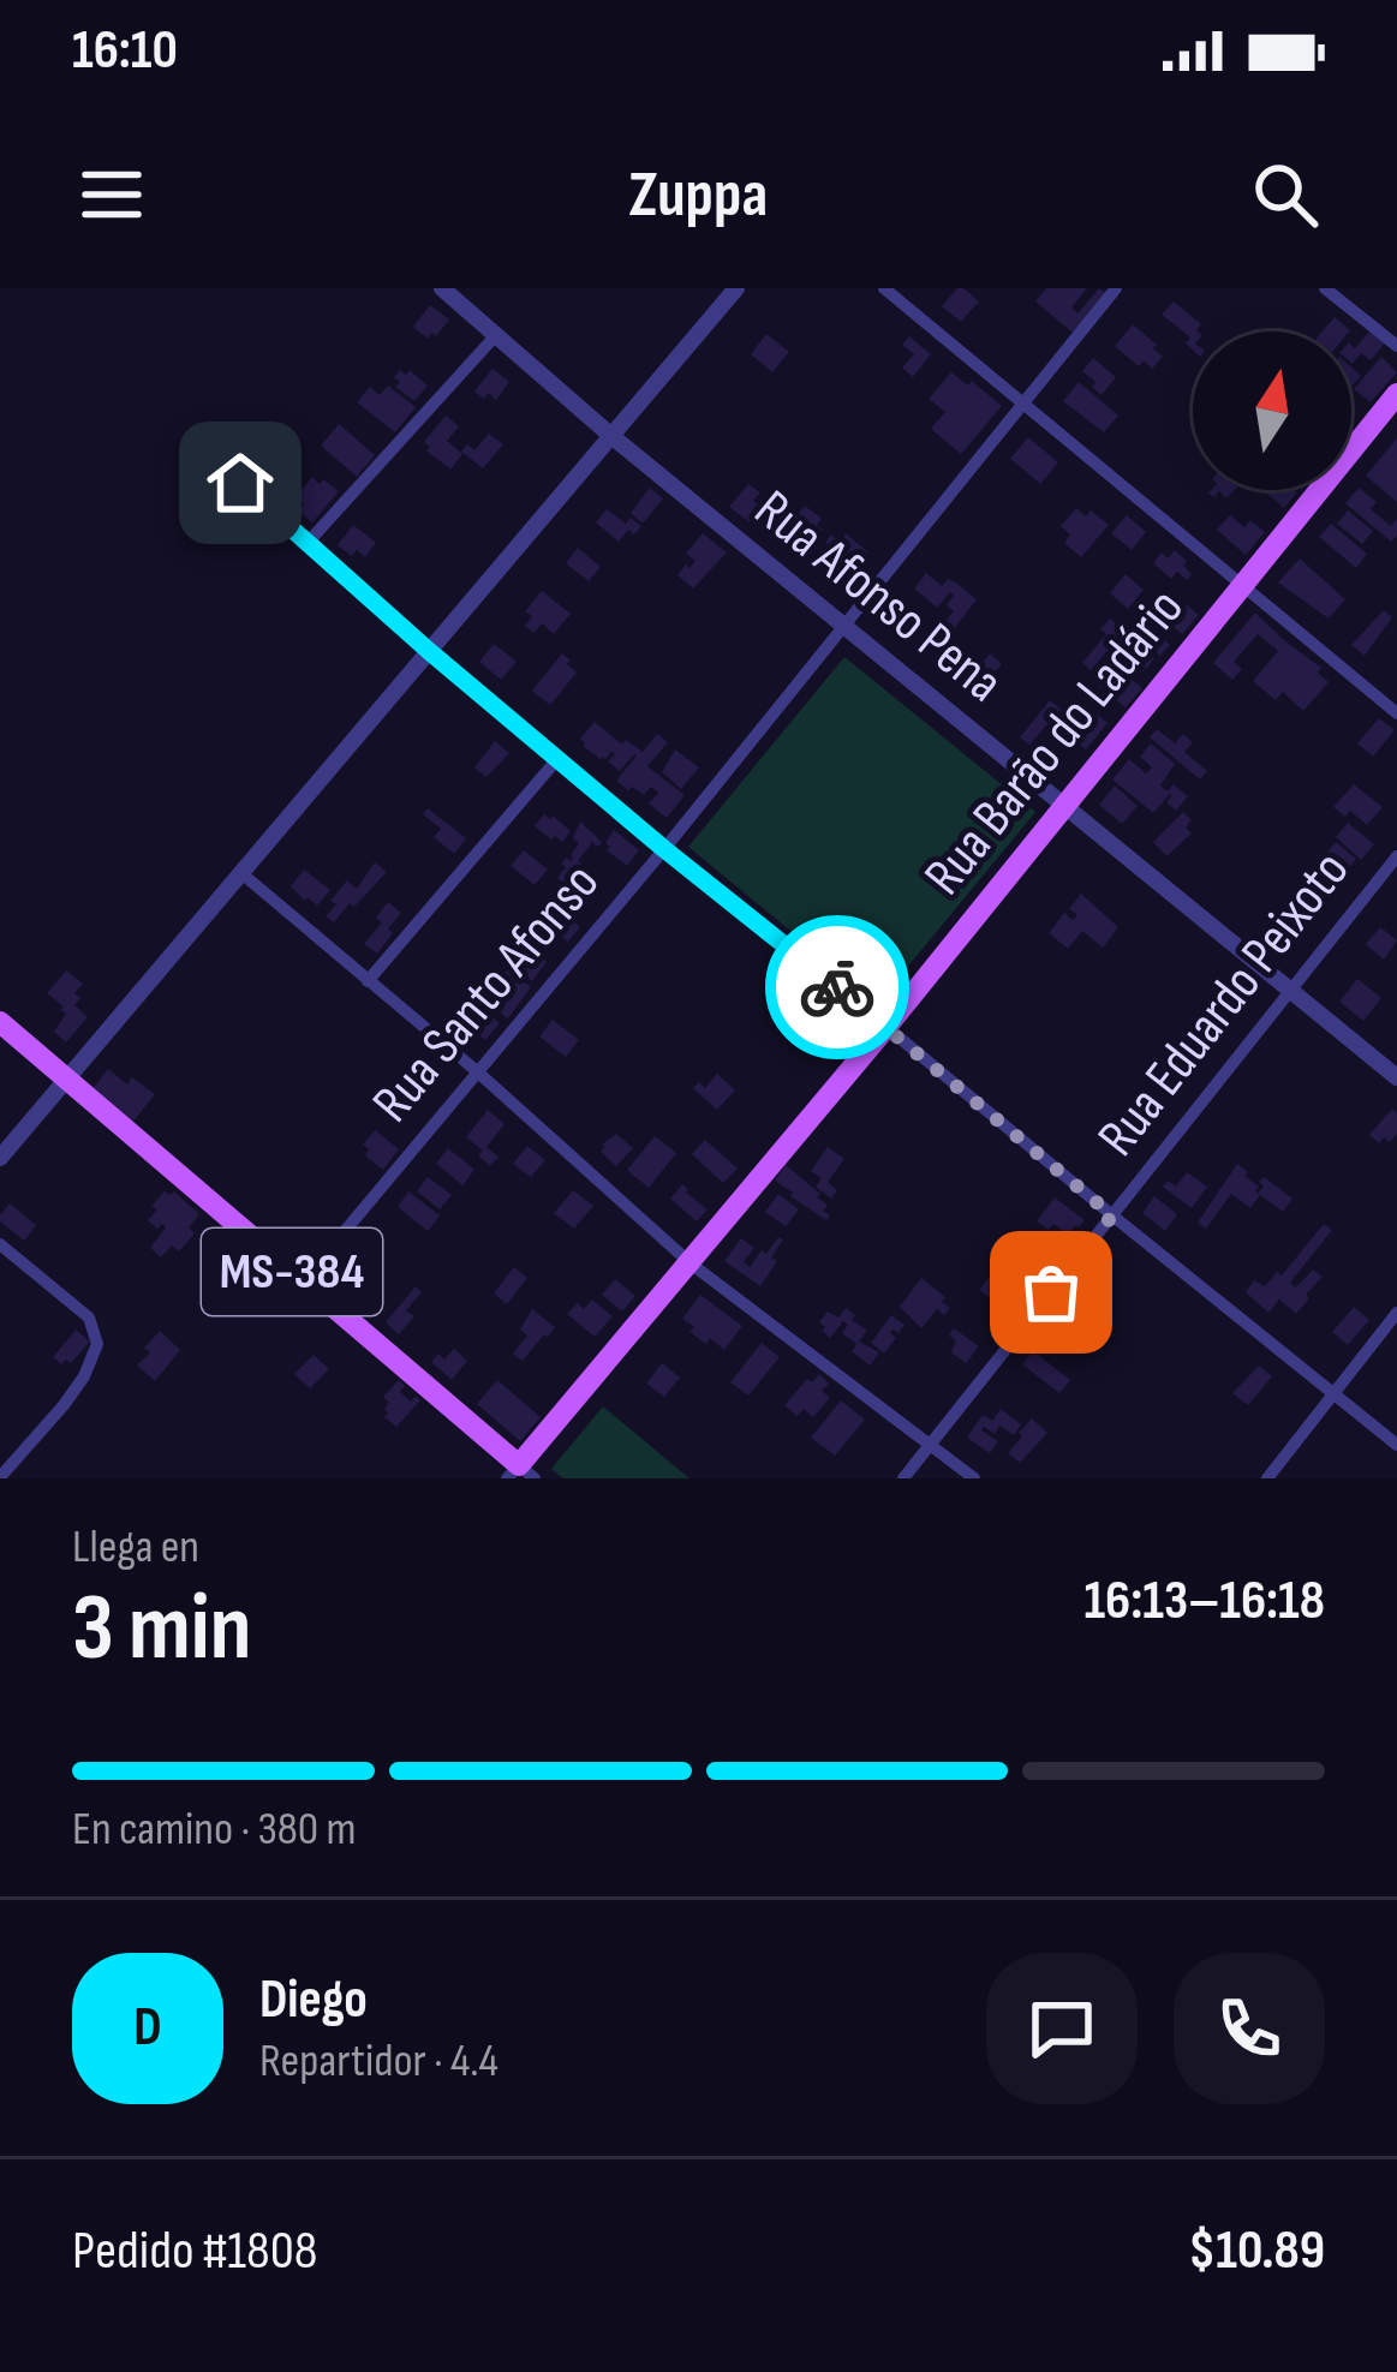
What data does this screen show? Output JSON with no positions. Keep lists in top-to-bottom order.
{
  "streets": {
    "main road": ["Rua Barão do Ladário", "MS-384"],
    "street": ["Rua Afonso Pena", "Rua Santo Afonso", "Rua Eduardo Peixoto"]
  },
  "crossings": [
    ["Rua Afonso Pena", "Rua Barão do Ladário"],
    ["Rua Afonso Pena", "Rua Santo Afonso"],
    ["Rua Afonso Pena", "Rua Eduardo Peixoto"],
    ["Rua Barão do Ladário", "MS-384"],
    ["Rua Santo Afonso", "MS-384"]
  ],
  "north": "top",
  "page": {
    "status": "16:10",
    "header": "Zuppa",
    "heading": ["3 min", "Llega en", "16:13–16:18"],
    "panel": [
      "Diego",
      "Repartidor · 4.4",
      "Pedido #1808",
      "$10.89"
    ],
    "bar": "En camino · 380 m",
    "round": "D"
  }
}
